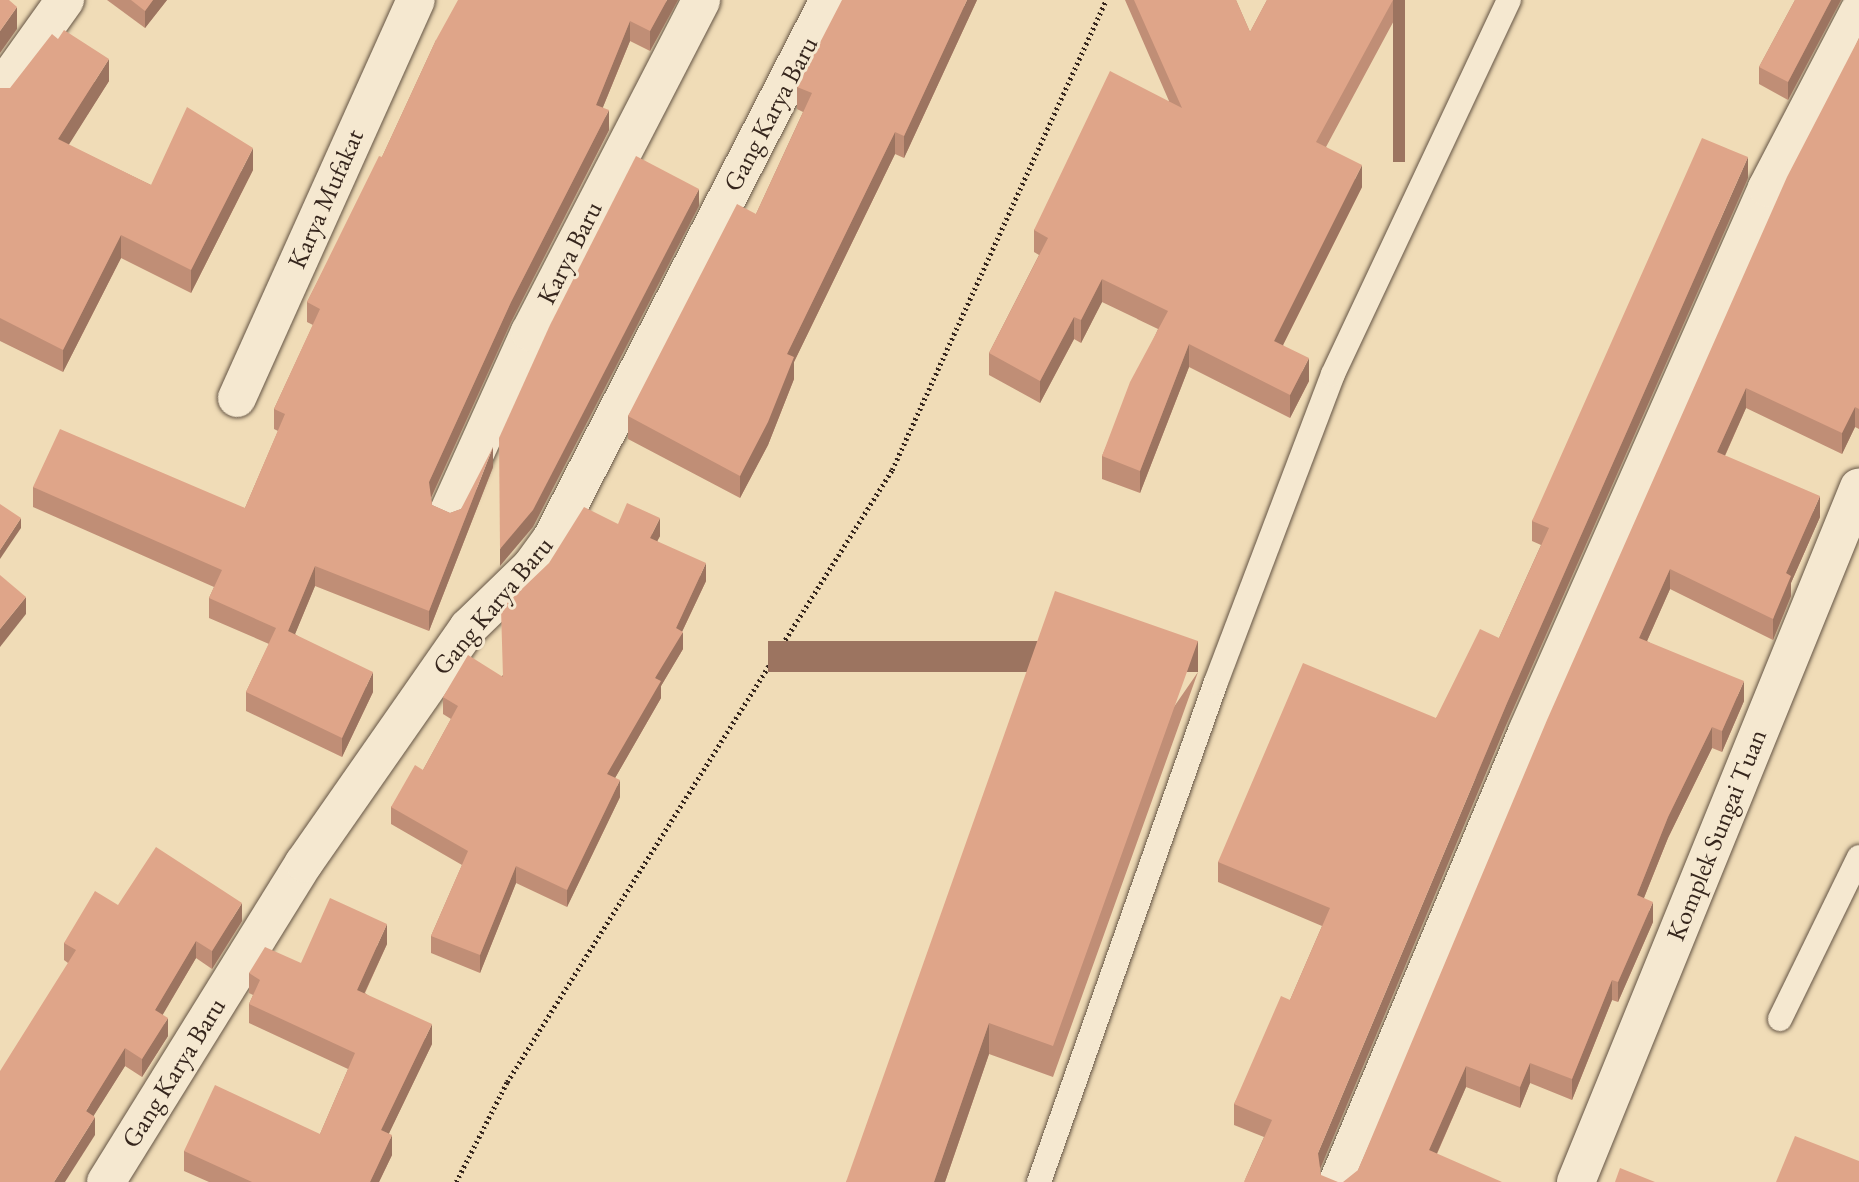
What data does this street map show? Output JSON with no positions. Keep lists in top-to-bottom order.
{
  "streets": {
    "street": [
      "Gang Karya Baru",
      "Karya Mufakat",
      "Karya Baru",
      "Komplek Sungai Tuan"
    ]
  }
}
